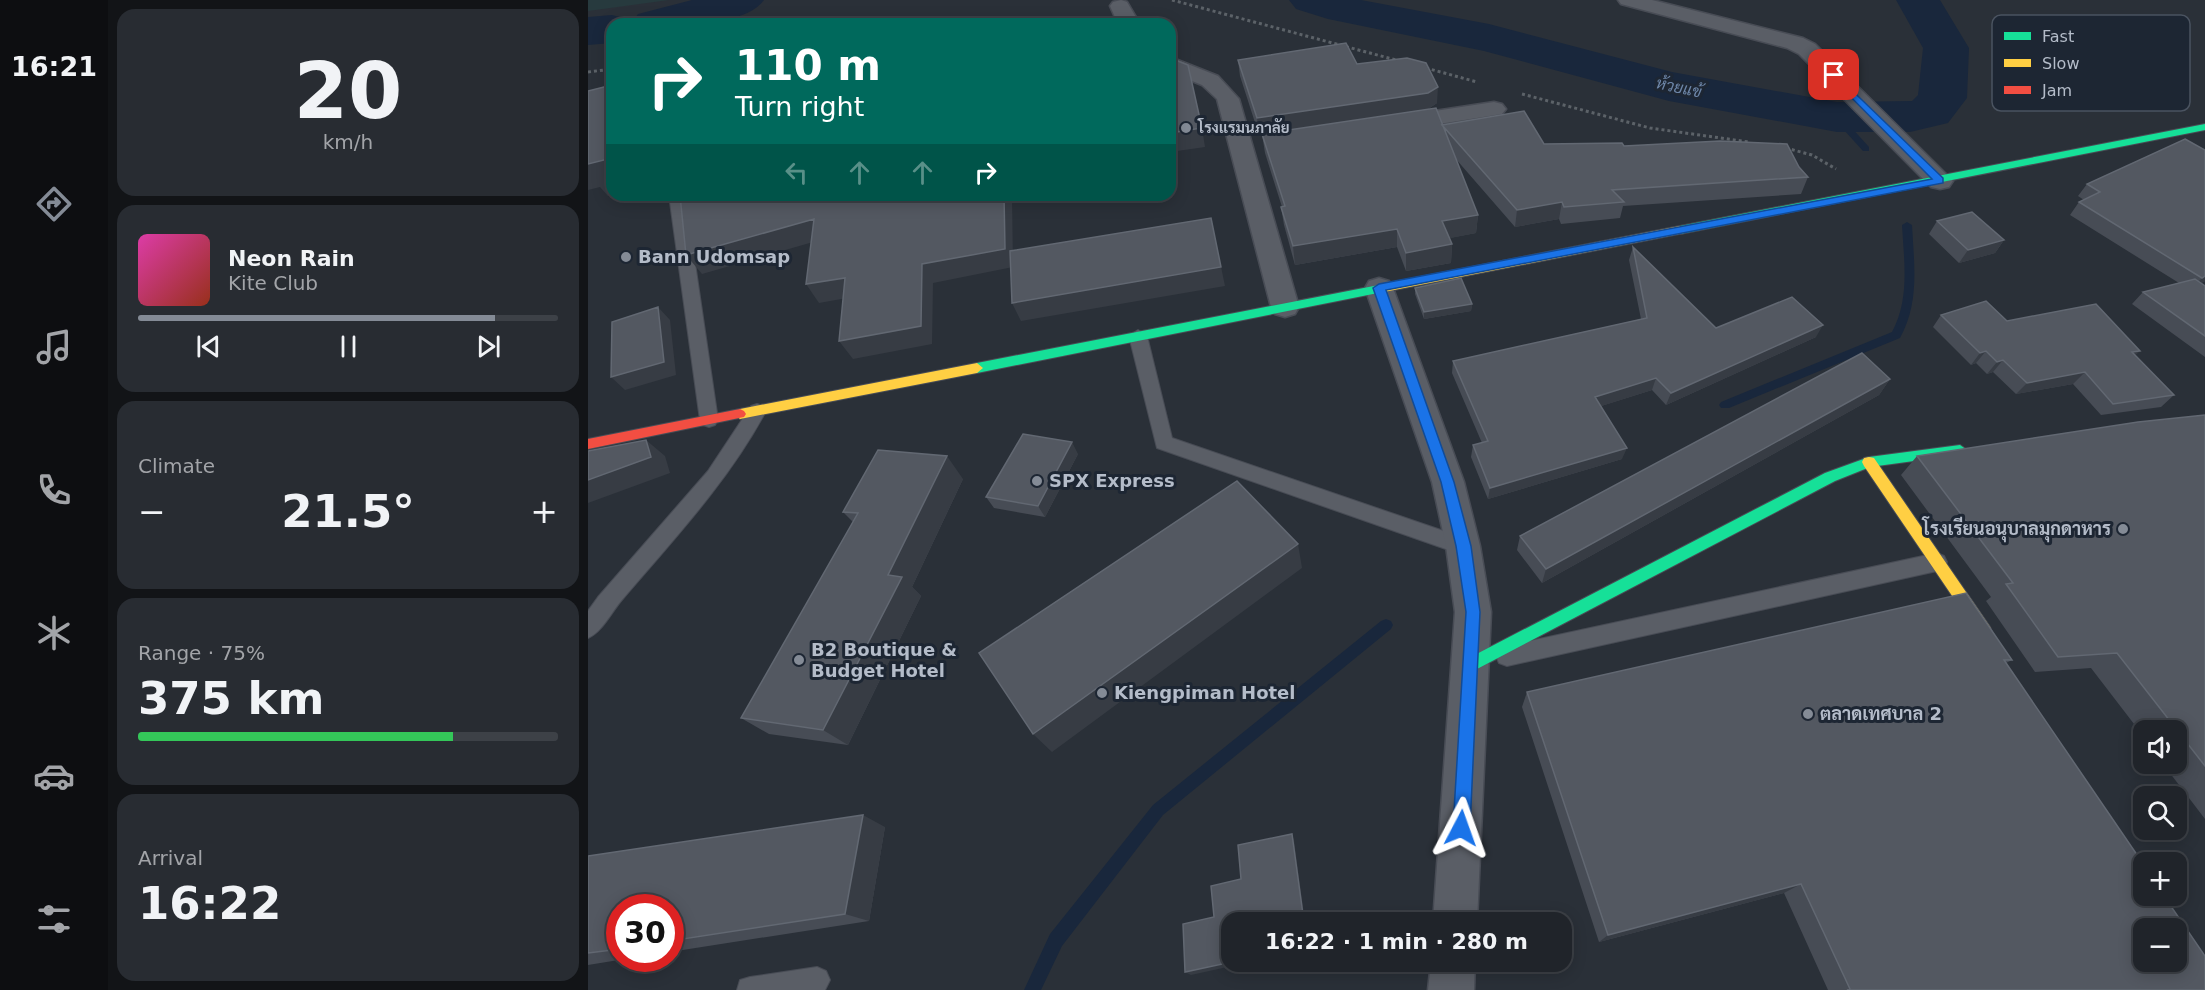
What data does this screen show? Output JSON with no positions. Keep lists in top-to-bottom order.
{
  "water": ["ห้วยแข้"],
  "places": [
    "โรงแรมนภาลัย",
    "Bann Udomsap",
    "SPX Express",
    "โรงเรียนอนุบาลมุกดาหาร",
    "B2 Boutique & Budget Hotel",
    "Kiengpiman Hotel",
    "ตลาดเทศบาล 2"
  ],
  "legend": ["Fast", "Slow", "Jam"],
  "page": {
    "tabs": "16:21",
    "tile": [
      ["20", "km/h"],
      "Climate",
      ["Range · 75%", "375 km"],
      ["Arrival", "16:22"]
    ],
    "turn": ["110 m", "Turn right"],
    "song": ["Neon Rain", "Kite Club"],
    "heat": ["−", "21.5°", "+"],
    "map_buttons": ["+", "−"],
    "limit": "30",
    "trip": "16:22 · 1 min · 280 m"
  }
}
